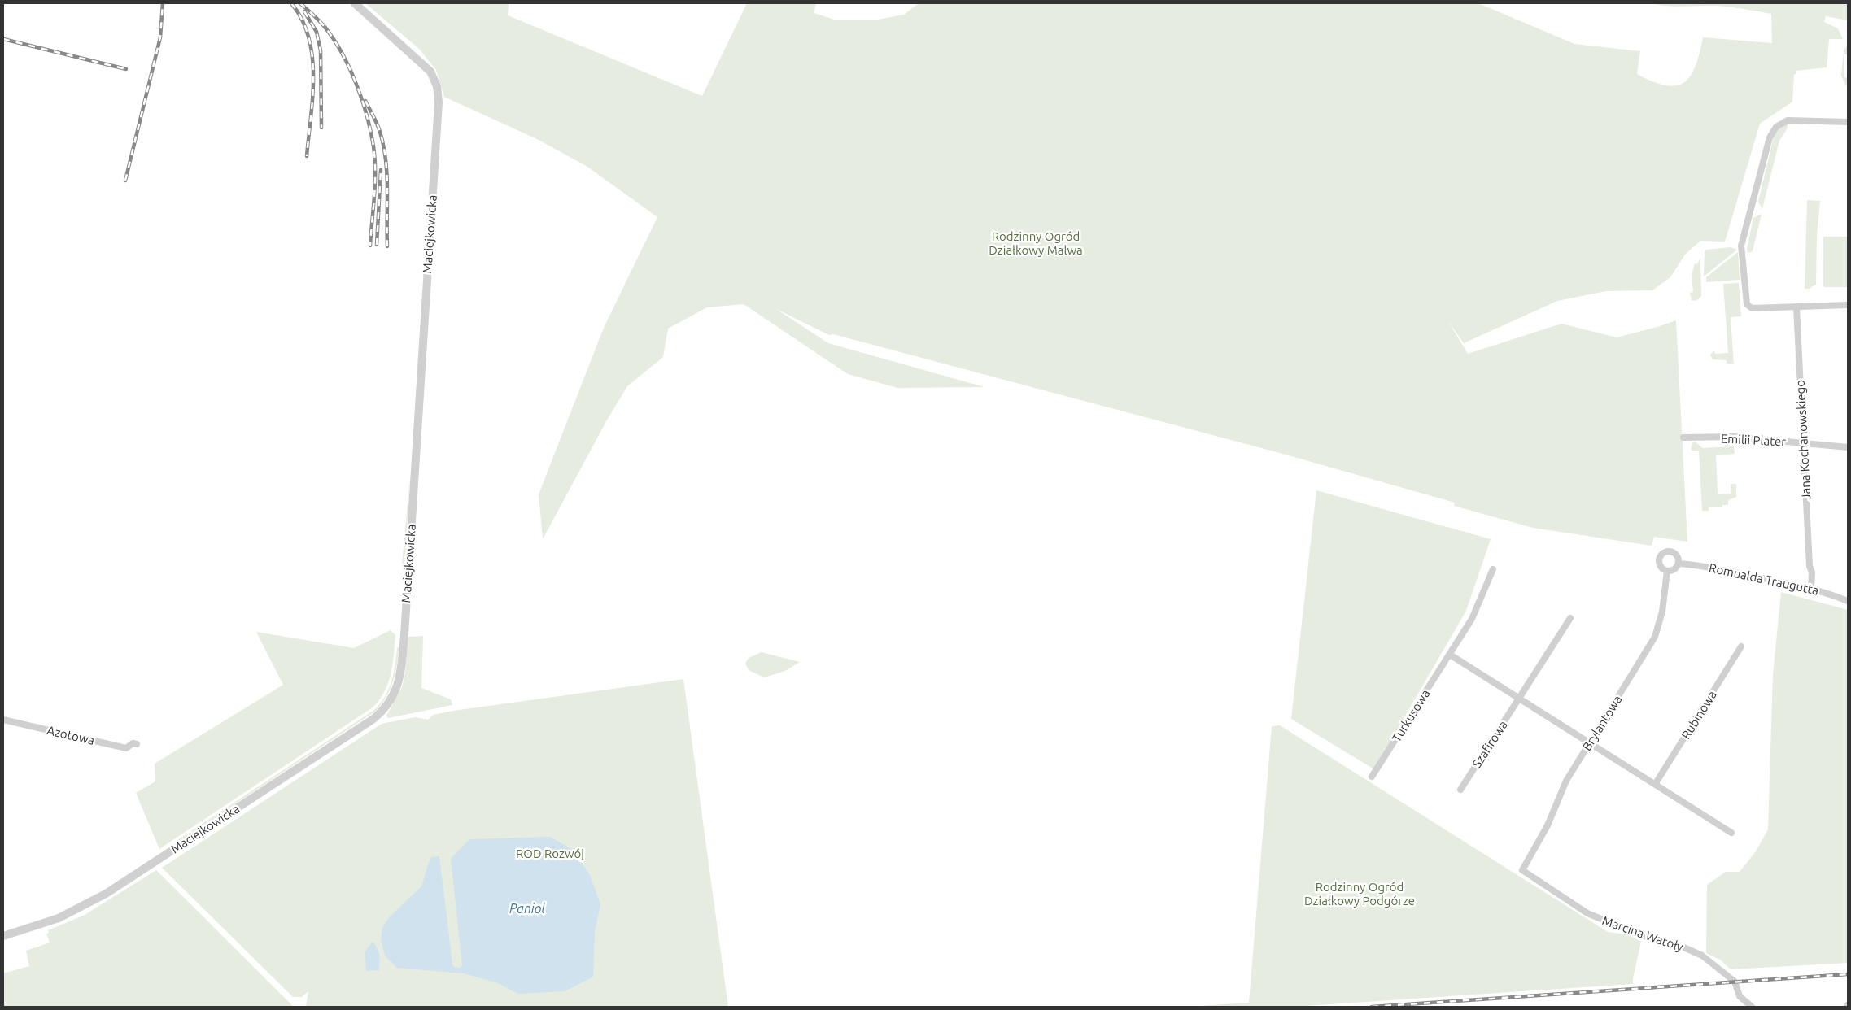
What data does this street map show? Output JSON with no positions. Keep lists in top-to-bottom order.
{
  "streets": {
    "street": [
      "Maciejkowicka",
      "Emilii Plater",
      "Jana Kochanowskiego",
      "Romualda Traugutta",
      "Rubinowa",
      "Turkusowa",
      "Brylantowa",
      "Azotowa",
      "Szafirowa",
      "Marcina Watoły"
    ]
  },
  "crossings": [
    ["Emilii Plater", "Jana Kochanowskiego"],
    ["Jana Kochanowskiego", "Romualda Traugutta"],
    ["Romualda Traugutta", "Brylantowa"],
    ["Brylantowa", "Marcina Watoły"]
  ],
  "water": ["Paniol"],
  "parks": ["Rodzinny Ogród Działkowy Malwa", "ROD Rozwój", "Rodzinny Ogród Działkowy Podgórze"]
}
